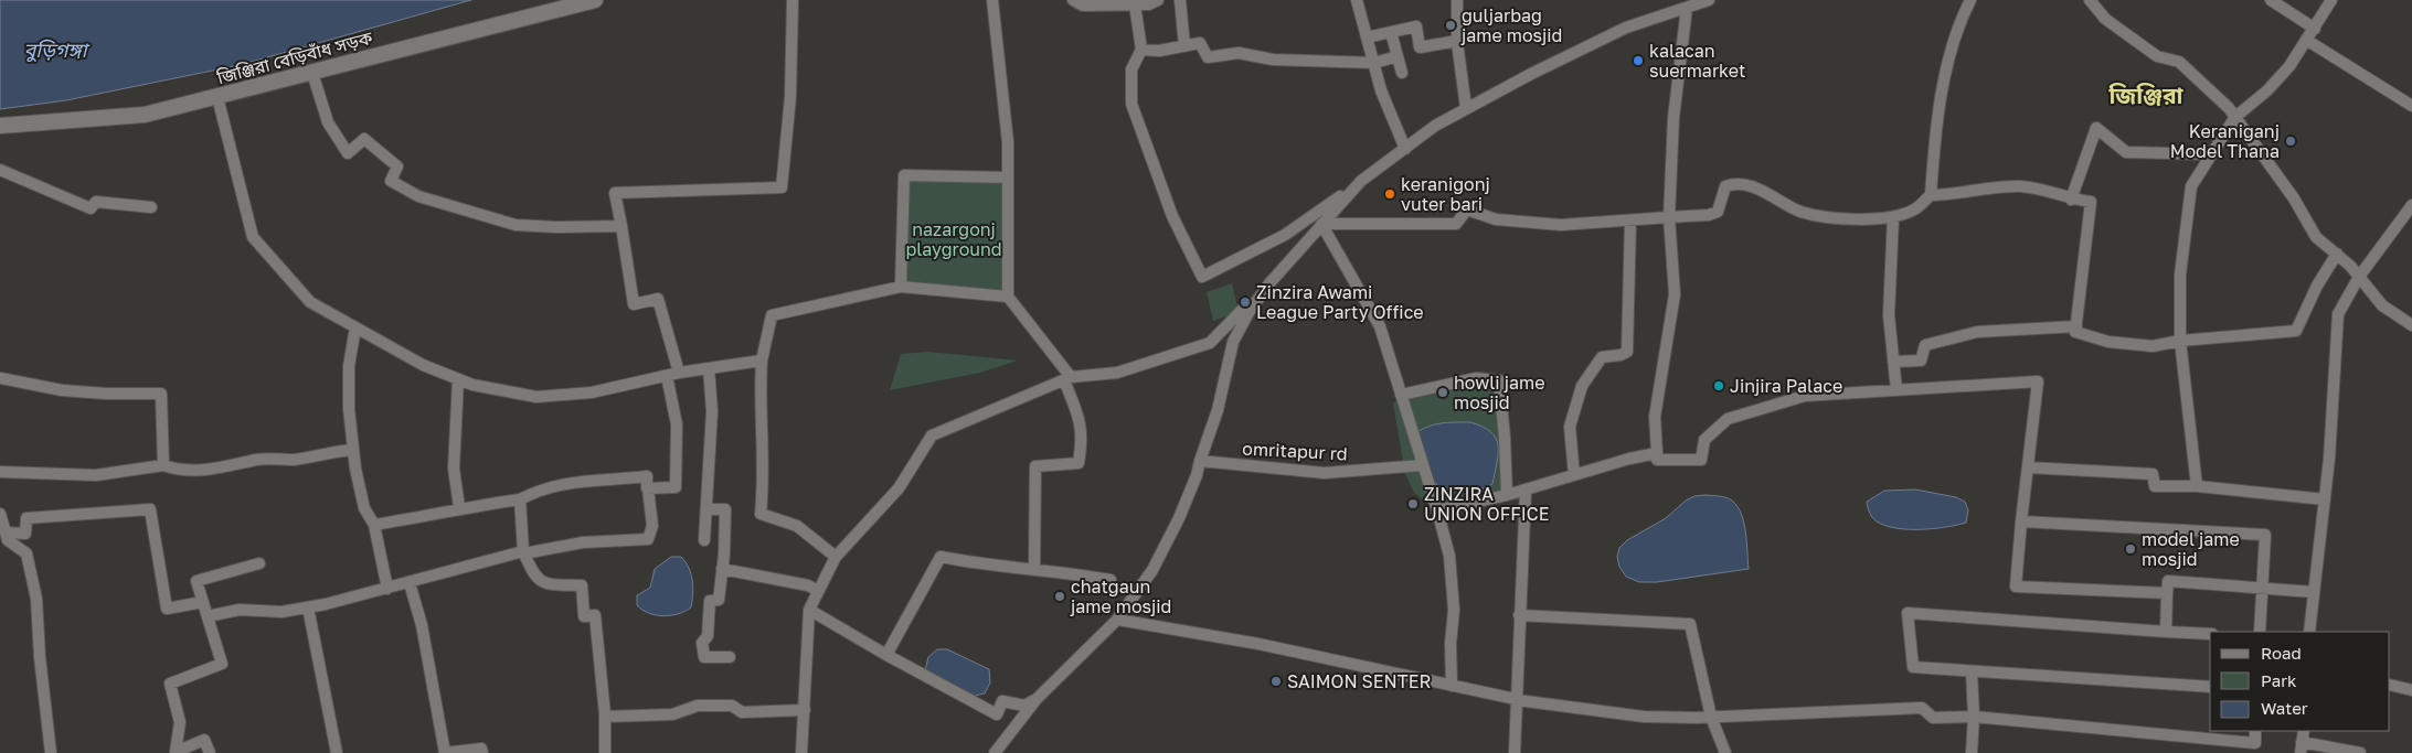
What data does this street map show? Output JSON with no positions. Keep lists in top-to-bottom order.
{
  "streets": {
    "street": ["জিঞ্জিরা বেড়িবাঁধ সড়ক", "omritapur rd"]
  },
  "districts": ["জিঞ্জিরা"],
  "water": ["বুড়িগঙ্গা"],
  "parks": ["nazargonj playground"],
  "places": [
    "guljarbag jame mosjid",
    "kalacan suermarket",
    "Keraniganj Model Thana",
    "keranigonj vuter bari",
    "Zinzira Awami League Party Office",
    "Jinjira Palace",
    "howli jame mosjid",
    "ZINZIRA UNION OFFICE",
    "model jame mosjid",
    "chatgaun jame mosjid",
    "SAIMON SENTER"
  ],
  "legend": ["Road", "Park", "Water"]
}
